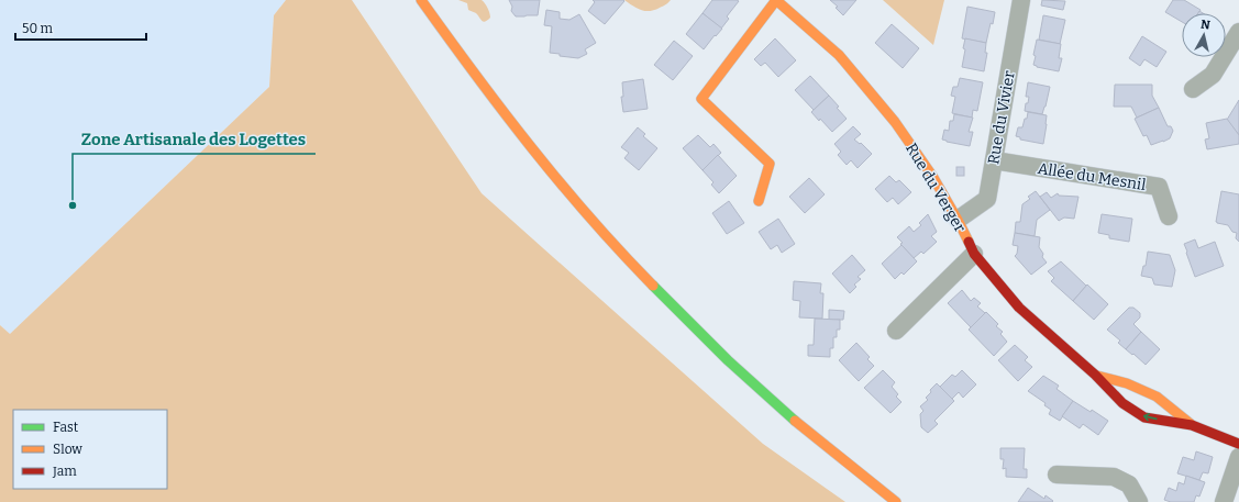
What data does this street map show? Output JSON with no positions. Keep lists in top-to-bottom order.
{
  "streets": {
    "street": ["Rue du Vivier", "Allée du Mesnil", "Rue du Verger"]
  },
  "crossings": [
    ["Rue du Vivier", "Allée du Mesnil"],
    ["Rue du Vivier", "Rue du Verger"]
  ],
  "places": ["Zone Artisanale des Logettes"],
  "legend": ["Fast", "Slow", "Jam"],
  "scale_bar": "50 m",
  "north": "top"
}
